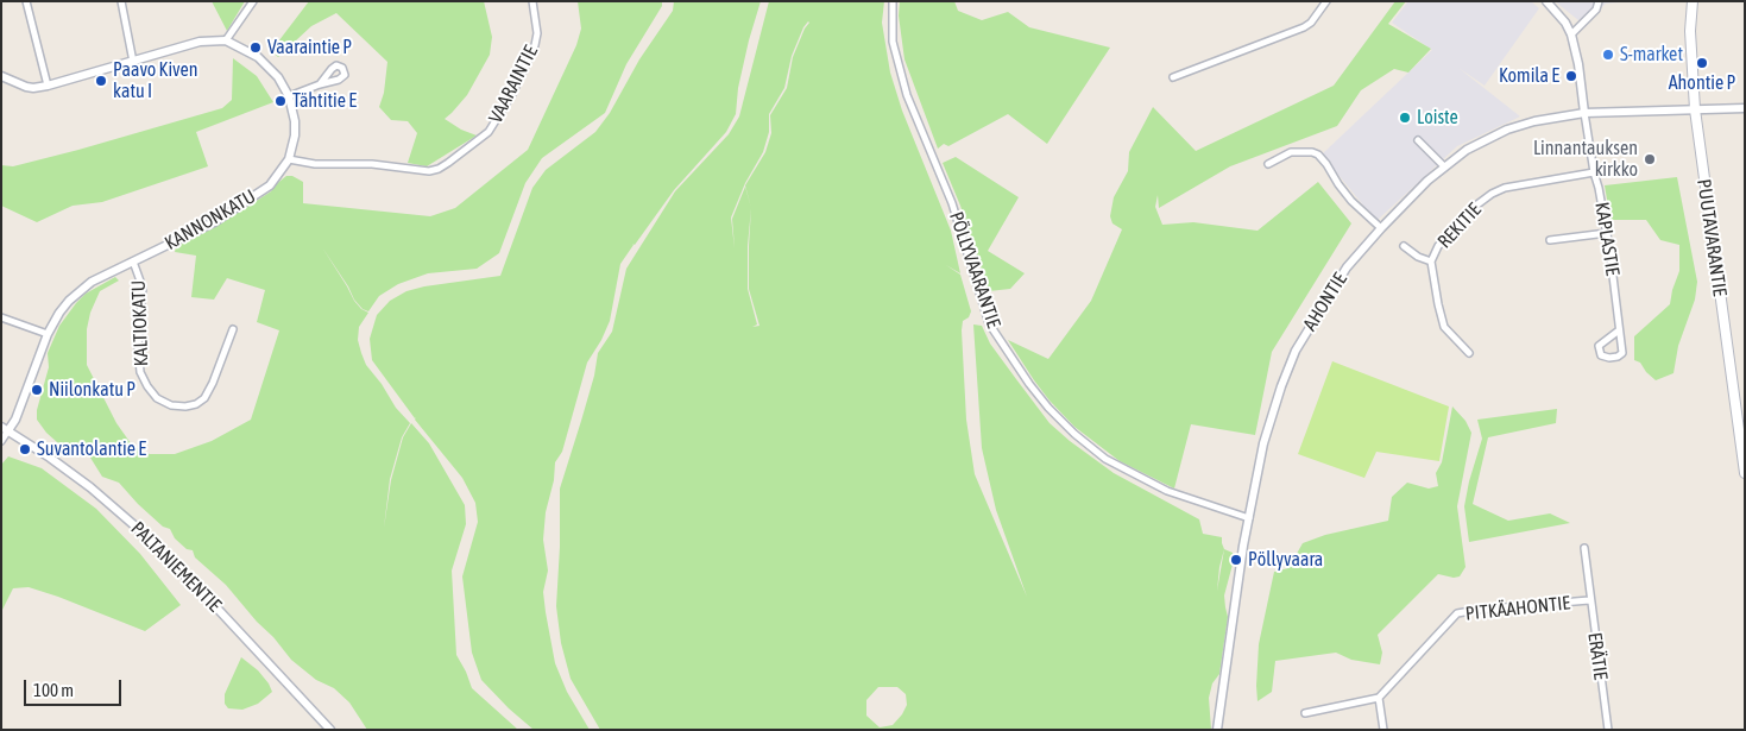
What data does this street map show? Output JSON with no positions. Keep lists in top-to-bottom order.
{
  "streets": {
    "main road": ["PUUTAVARANTIE"],
    "street": [
      "VAARAINTIE",
      "KANNONKATU",
      "REKITIE",
      "KAPLASTIE",
      "PÖLLYVAARANTIE",
      "AHONTIE",
      "KALTIOKATU",
      "PALTANIEMENTIE",
      "PITKÄAHONTIE",
      "ERÄTIE"
    ]
  },
  "crossings": [
    ["VAARAINTIE", "KANNONKATU"],
    ["KANNONKATU", "KALTIOKATU"],
    ["KANNONKATU", "PALTANIEMENTIE"],
    ["REKITIE", "KAPLASTIE"],
    ["PUUTAVARANTIE", "AHONTIE"],
    ["KAPLASTIE", "AHONTIE"],
    ["PÖLLYVAARANTIE", "AHONTIE"],
    ["PITKÄAHONTIE", "ERÄTIE"]
  ],
  "places": [
    "Vaaraintie P",
    "S-market",
    "Ahontie P",
    "Komila E",
    "Paavo Kiven katu I",
    "Tähtitie E",
    "Loiste",
    "Linnantauksen kirkko",
    "Niilonkatu P",
    "Suvantolantie E",
    "Pöllyvaara"
  ],
  "scale_bar": "100 m"
}
